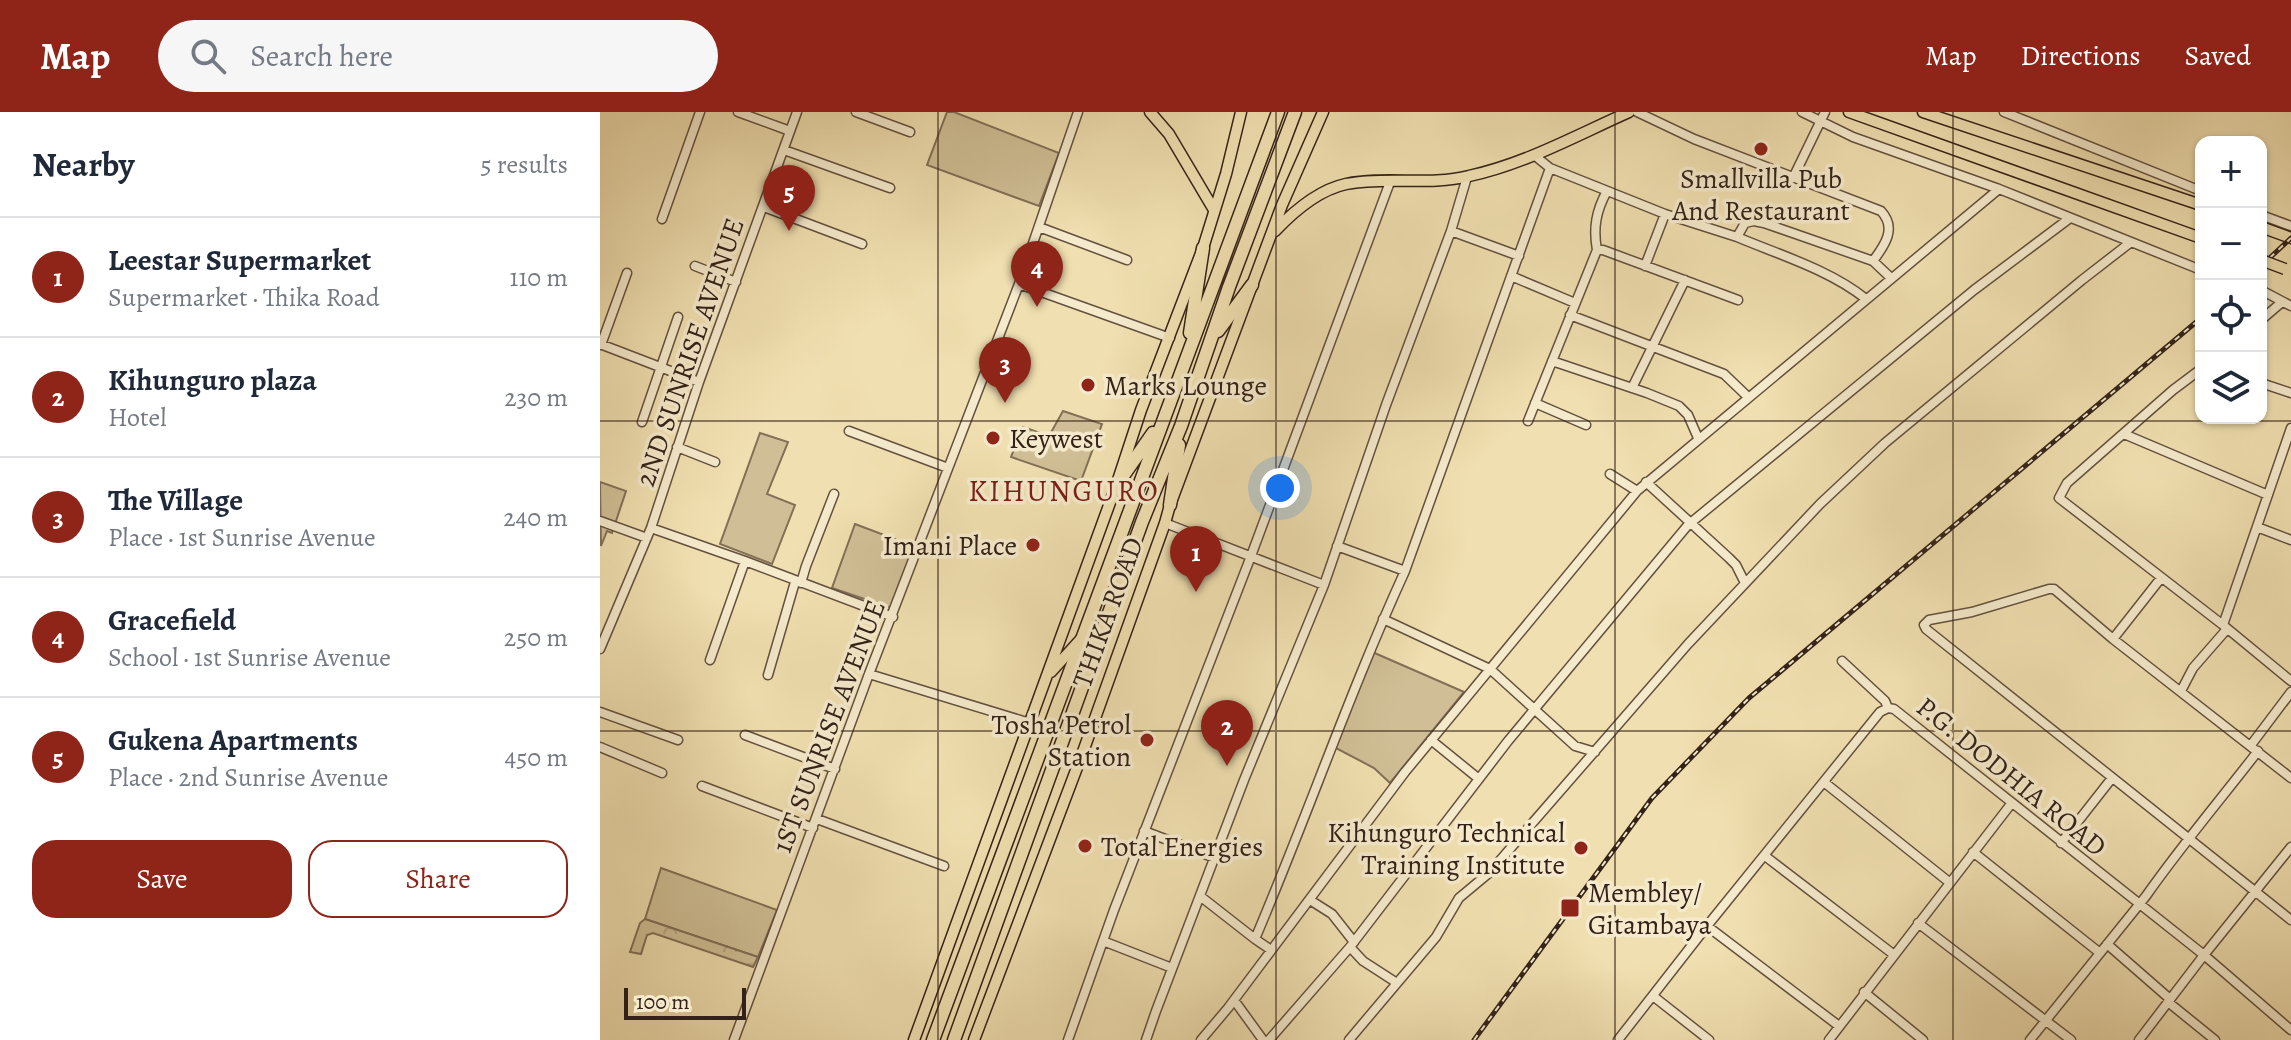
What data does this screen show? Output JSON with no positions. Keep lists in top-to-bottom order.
{
  "streets": {
    "highway": ["THIKA ROAD"],
    "street": ["2ND SUNRISE AVENUE", "1ST SUNRISE AVENUE", "P.G. DODHIA ROAD"]
  },
  "districts": ["KIHUNGURO"],
  "places": {
    "other": [
      "Smallvilla Pub And Restaurant",
      "Marks Lounge",
      "Keywest",
      "Imani Place",
      "Tosha Petrol Station",
      "Total Energies",
      "Kihunguro Technical Training Institute"
    ],
    "transit": ["Membley/ Gitambaya"]
  },
  "scale_bar": "100 m",
  "page": {
    "header": "Map",
    "search": "Search here",
    "nav": ["Map", "Directions", "Saved"],
    "heading": ["Nearby", "5 results"],
    "map_buttons": ["+", "−"],
    "pins": [
      "5",
      "4",
      "3",
      "1",
      "2"
    ],
    "list": [
      {
        "mark": "1",
        "name": "Leestar Supermarket",
        "note": "Supermarket · Thika Road",
        "value": "110 m"
      },
      {
        "mark": "2",
        "name": "Kihunguro plaza",
        "note": "Hotel",
        "value": "230 m"
      },
      {
        "mark": "3",
        "name": "The Village",
        "note": "Place · 1st Sunrise Avenue",
        "value": "240 m"
      },
      {
        "mark": "4",
        "name": "Gracefield",
        "note": "School · 1st Sunrise Avenue",
        "value": "250 m"
      },
      {
        "mark": "5",
        "name": "Gukena Apartments",
        "note": "Place · 2nd Sunrise Avenue",
        "value": "450 m"
      }
    ],
    "buttons": ["Save", "Share"],
    "scale": "100 m"
  }
}
